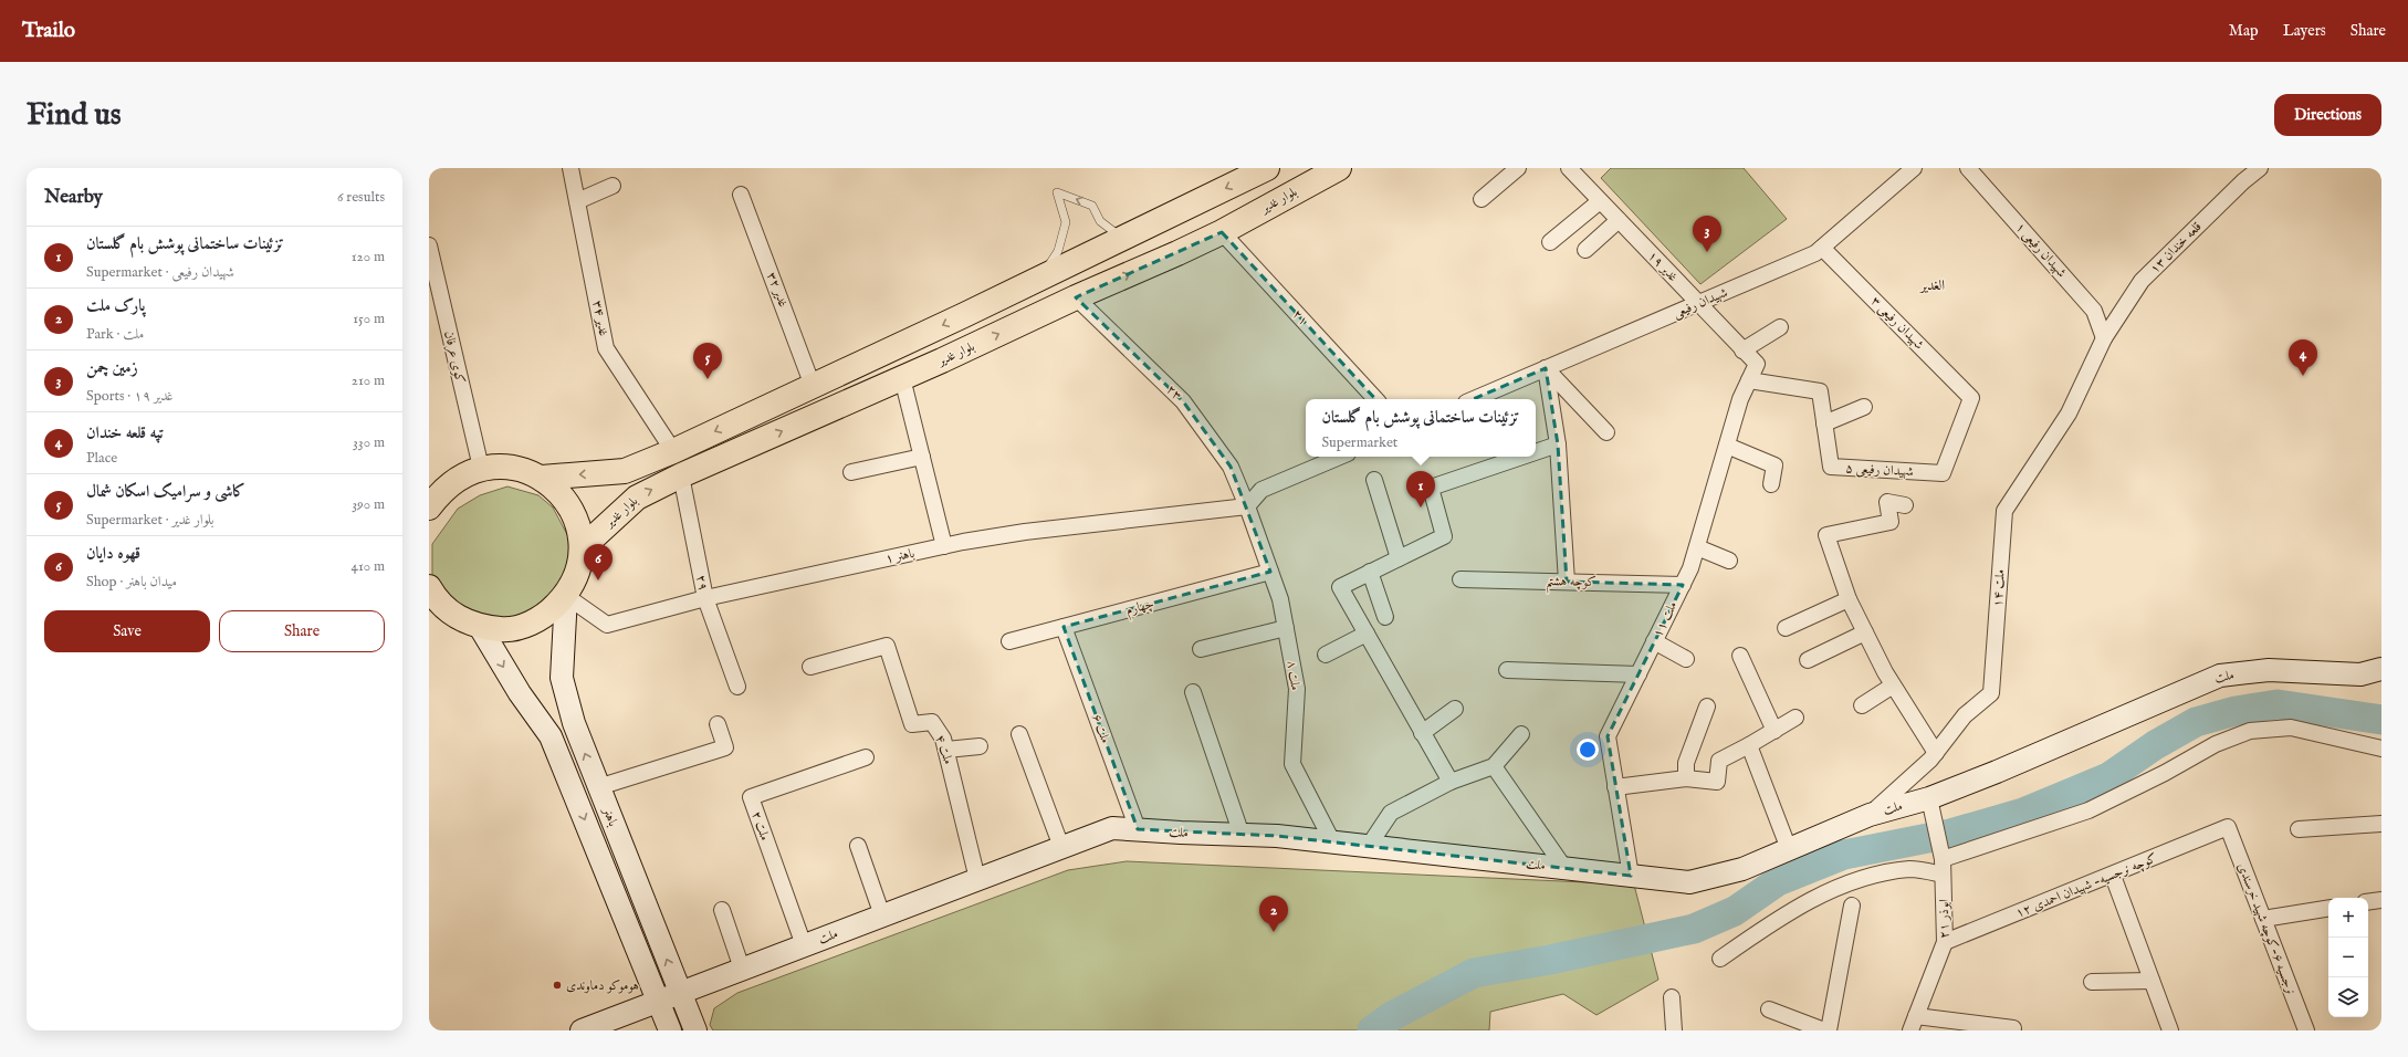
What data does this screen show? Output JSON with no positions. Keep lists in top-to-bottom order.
{
  "streets": {
    "main road": ["بلوار غدیر", "ملت", "باهنر"],
    "street": [
      "۱۳ قلعه خندان",
      "۱ شهیدان رفیعی",
      "۱۹ غدیر",
      "۳۲ غدیر",
      "شهیدان رفیعی",
      "۲۱",
      "۳۴ غدیر",
      "۳ شهیدان رفیعی",
      "کوی عرفان",
      "۲۳",
      "۵ شهیدان رفیعی",
      "باهنر ۱",
      "کوچه هشتم",
      "۲۹",
      "۱۴ ملت",
      "چهارم",
      "۱۱ ملت",
      "۸ ملت",
      "۶ ملت",
      "۴ ملت",
      "۲ ملت",
      "کوچه نرجسیه- شهیدان احمدی ۱۲",
      "۲۱ ابوذر",
      "نرجسیه ۶-کوچه شهید خرسندی"
    ]
  },
  "crossings": [
    ["بلوار غدیر", "۲۱"],
    ["بلوار غدیر", "۲۳"],
    ["بلوار غدیر", "۲۹"],
    ["۱۳ قلعه خندان", "۱ شهیدان رفیعی"],
    ["۱۳ قلعه خندان", "۱۴ ملت"],
    ["۱ شهیدان رفیعی", "۱۴ ملت"],
    ["۱۹ غدیر", "شهیدان رفیعی"],
    ["۱۹ غدیر", "۱۱ ملت"],
    ["شهیدان رفیعی", "۳ شهیدان رفیعی"],
    ["۳ شهیدان رفیعی", "۵ شهیدان رفیعی"],
    ["۲۳", "باهنر ۱"],
    ["۲۳", "۸ ملت"],
    ["۵ شهیدان رفیعی", "۱۱ ملت"],
    ["باهنر ۱", "۲۹"],
    ["باهنر ۱", "۸ ملت"],
    ["باهنر ۱", "باهنر"],
    ["کوچه هشتم", "۱۱ ملت"],
    ["۱۴ ملت", "ملت"],
    ["چهارم", "۸ ملت"],
    ["چهارم", "۶ ملت"],
    ["۱۱ ملت", "ملت"],
    ["۸ ملت", "ملت"],
    ["ملت", "۶ ملت"],
    ["ملت", "۴ ملت"],
    ["ملت", "باهنر"],
    ["ملت", "۲ ملت"],
    ["ملت", "۲۱ ابوذر"],
    ["کوچه نرجسیه- شهیدان احمدی ۱۲", "۲۱ ابوذر"],
    ["کوچه نرجسیه- شهیدان احمدی ۱۲", "نرجسیه ۶-کوچه شهید خرسندی"]
  ],
  "districts": ["الغدیر"],
  "places": ["هوموکو دماوندی"],
  "page": {
    "header": "Trailo",
    "nav": ["Map", "Layers", "Share"],
    "buttons": [
      "Directions",
      ["Save", "Share"]
    ],
    "title": "Find us",
    "heading": ["Nearby", "6 results"],
    "pins": [
      "3",
      "4",
      "5",
      "1",
      "6",
      "2"
    ],
    "list": [
      {
        "mark": "1",
        "name": "تزئینات ساختمانی پوشش بام گلستان",
        "note": "Supermarket · شهیدان رفیعی",
        "value": "120 m"
      },
      {
        "mark": "2",
        "name": "پارک ملت",
        "note": "Park · ملت",
        "value": "150 m"
      },
      {
        "mark": "3",
        "name": "زمین چمن",
        "note": "Sports · ۱۹ غدیر",
        "value": "210 m"
      },
      {
        "mark": "4",
        "name": "تپه قلعه خندان",
        "note": "Place",
        "value": "330 m"
      },
      {
        "mark": "5",
        "name": "کاشی و سرامیک اسکان شمال",
        "note": "Supermarket · بلوار غدیر",
        "value": "390 m"
      },
      {
        "mark": "6",
        "name": "قهوه دایان",
        "note": "Shop · میدان باهنر",
        "value": "410 m"
      }
    ],
    "popup": ["تزئینات ساختمانی پوشش بام گلستان", "Supermarket"],
    "map_buttons": ["+", "−"]
  }
}
